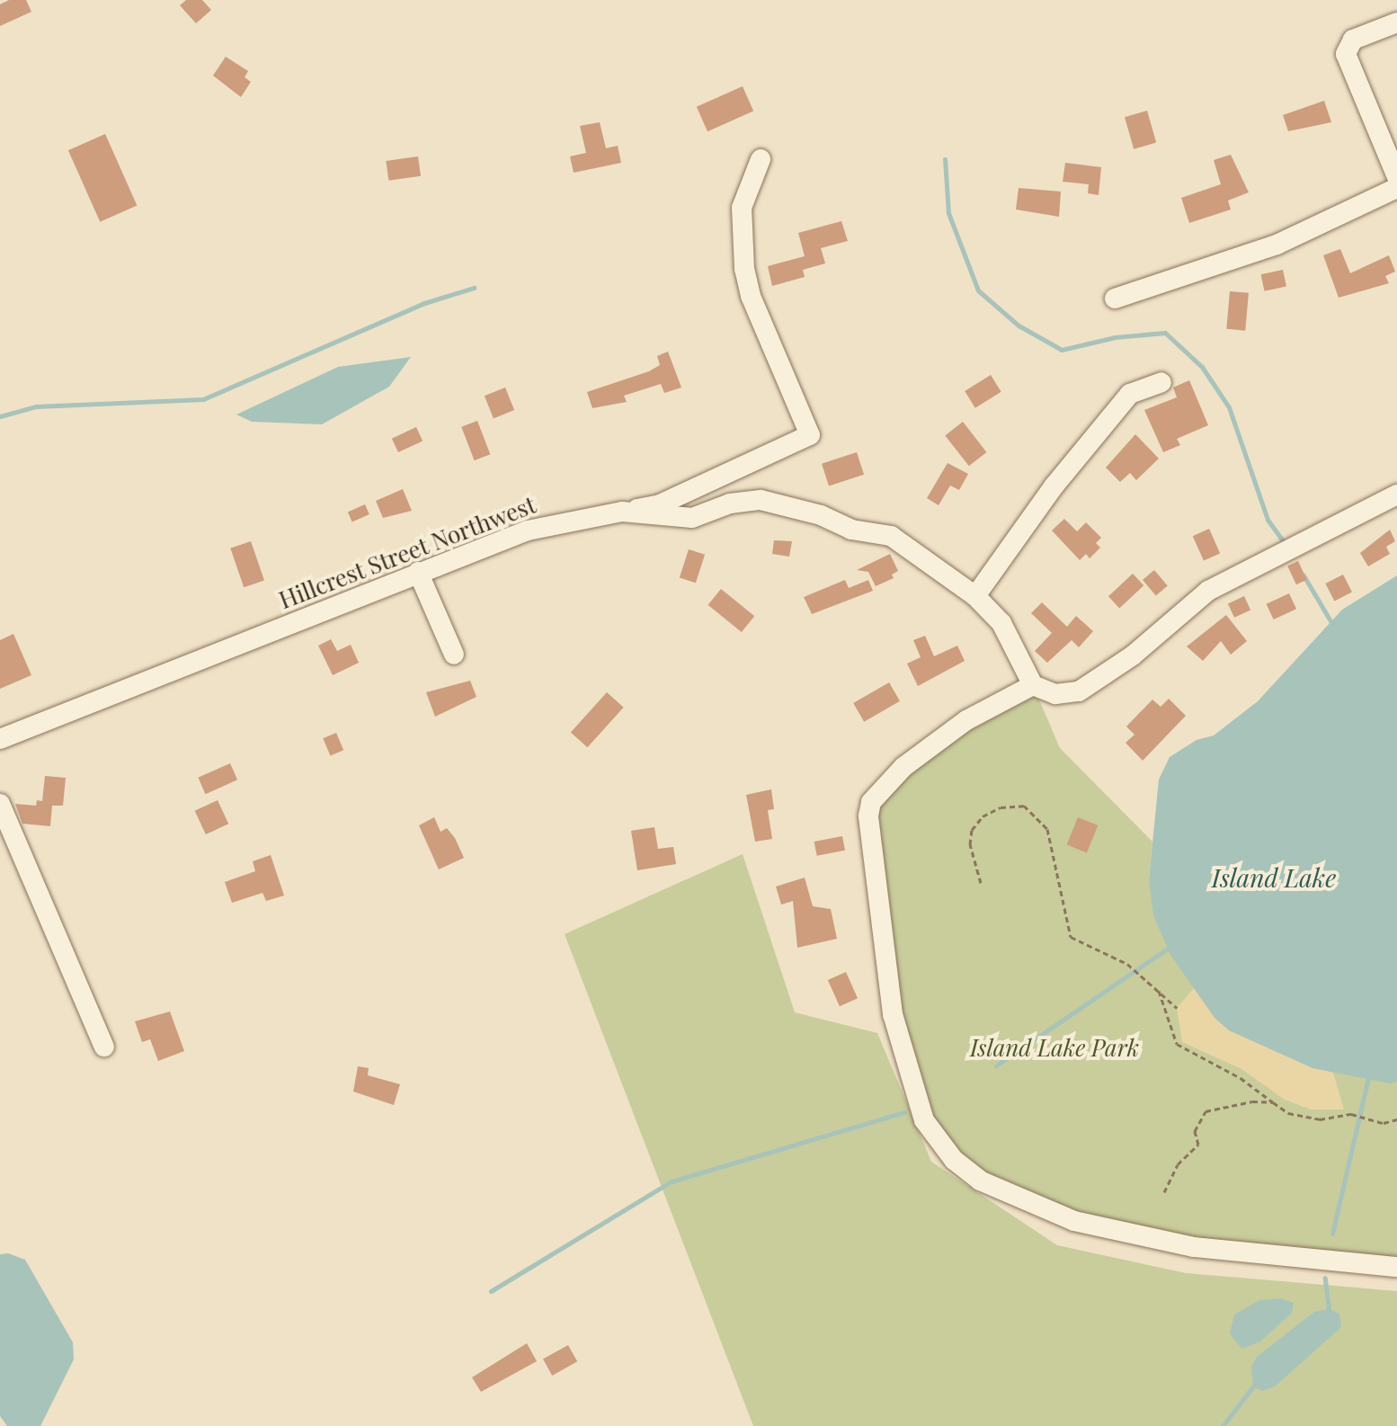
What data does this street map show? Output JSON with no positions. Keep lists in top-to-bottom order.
{
  "streets": {
    "street": ["Hillcrest Street Northwest"]
  },
  "water": ["Island Lake"],
  "parks": ["Island Lake Park"]
}
